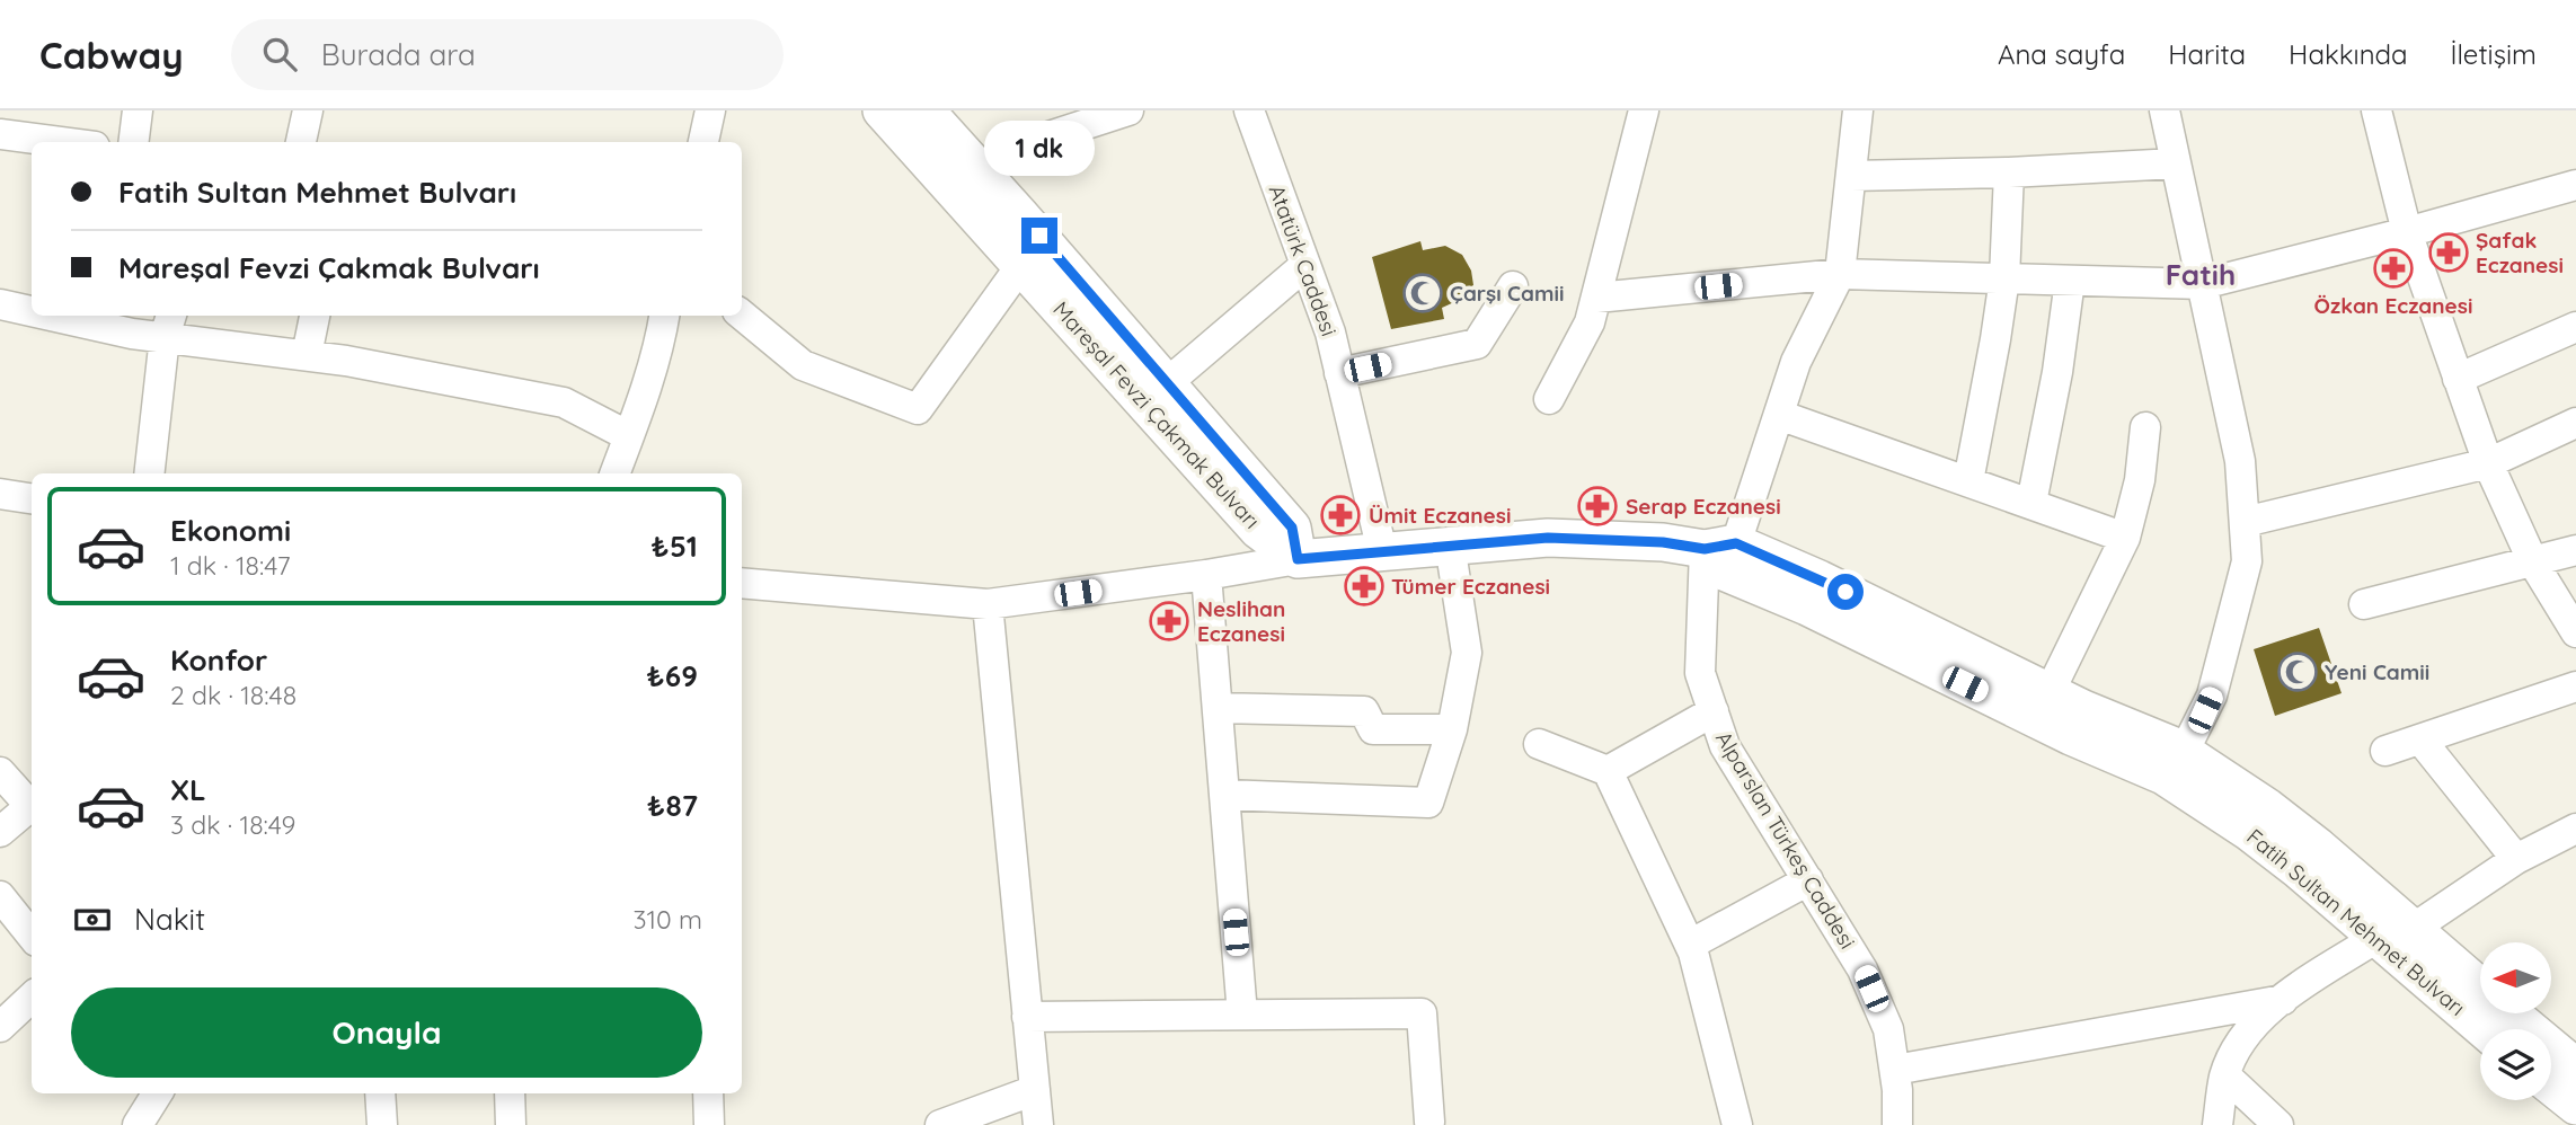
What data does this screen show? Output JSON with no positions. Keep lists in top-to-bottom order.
{
  "streets": {
    "main road": ["Mareşal Fevzi Çakmak Bulvarı", "Fatih Sultan Mehmet Bulvarı"],
    "street": ["Atatürk Caddesi", "Alparslan Türkeş Caddesi"]
  },
  "crossings": [
    ["Atatürk Caddesi", "Fatih Sultan Mehmet Bulvarı"],
    ["Mareşal Fevzi Çakmak Bulvarı", "Fatih Sultan Mehmet Bulvarı"],
    ["Alparslan Türkeş Caddesi", "Fatih Sultan Mehmet Bulvarı"]
  ],
  "districts": ["Fatih"],
  "places": {
    "pharmacy": [
      "Şafak Eczanesi",
      "Özkan Eczanesi",
      "Serap Eczanesi",
      "Ümit Eczanesi",
      "Tümer Eczanesi",
      "Neslihan Eczanesi"
    ],
    "mosque": ["Çarşı Camii", "Yeni Camii"]
  },
  "north": "left",
  "page": {
    "header": "Cabway",
    "search": "Burada ara",
    "nav": [
      "Ana sayfa",
      "Harita",
      "Hakkında",
      "İletişim"
    ],
    "bubble": "1 dk",
    "banner": ["Fatih Sultan Mehmet Bulvarı", "Mareşal Fevzi Çakmak Bulvarı"],
    "list": [
      {
        "name": "Ekonomi",
        "note": "1 dk · 18:47",
        "value": "₺51"
      },
      {
        "name": "Konfor",
        "note": "2 dk · 18:48",
        "value": "₺69"
      },
      {
        "name": "XL",
        "note": "3 dk · 18:49",
        "value": "₺87"
      }
    ],
    "pay": ["Nakit", "310 m"],
    "buttons": "Onayla"
  }
}
